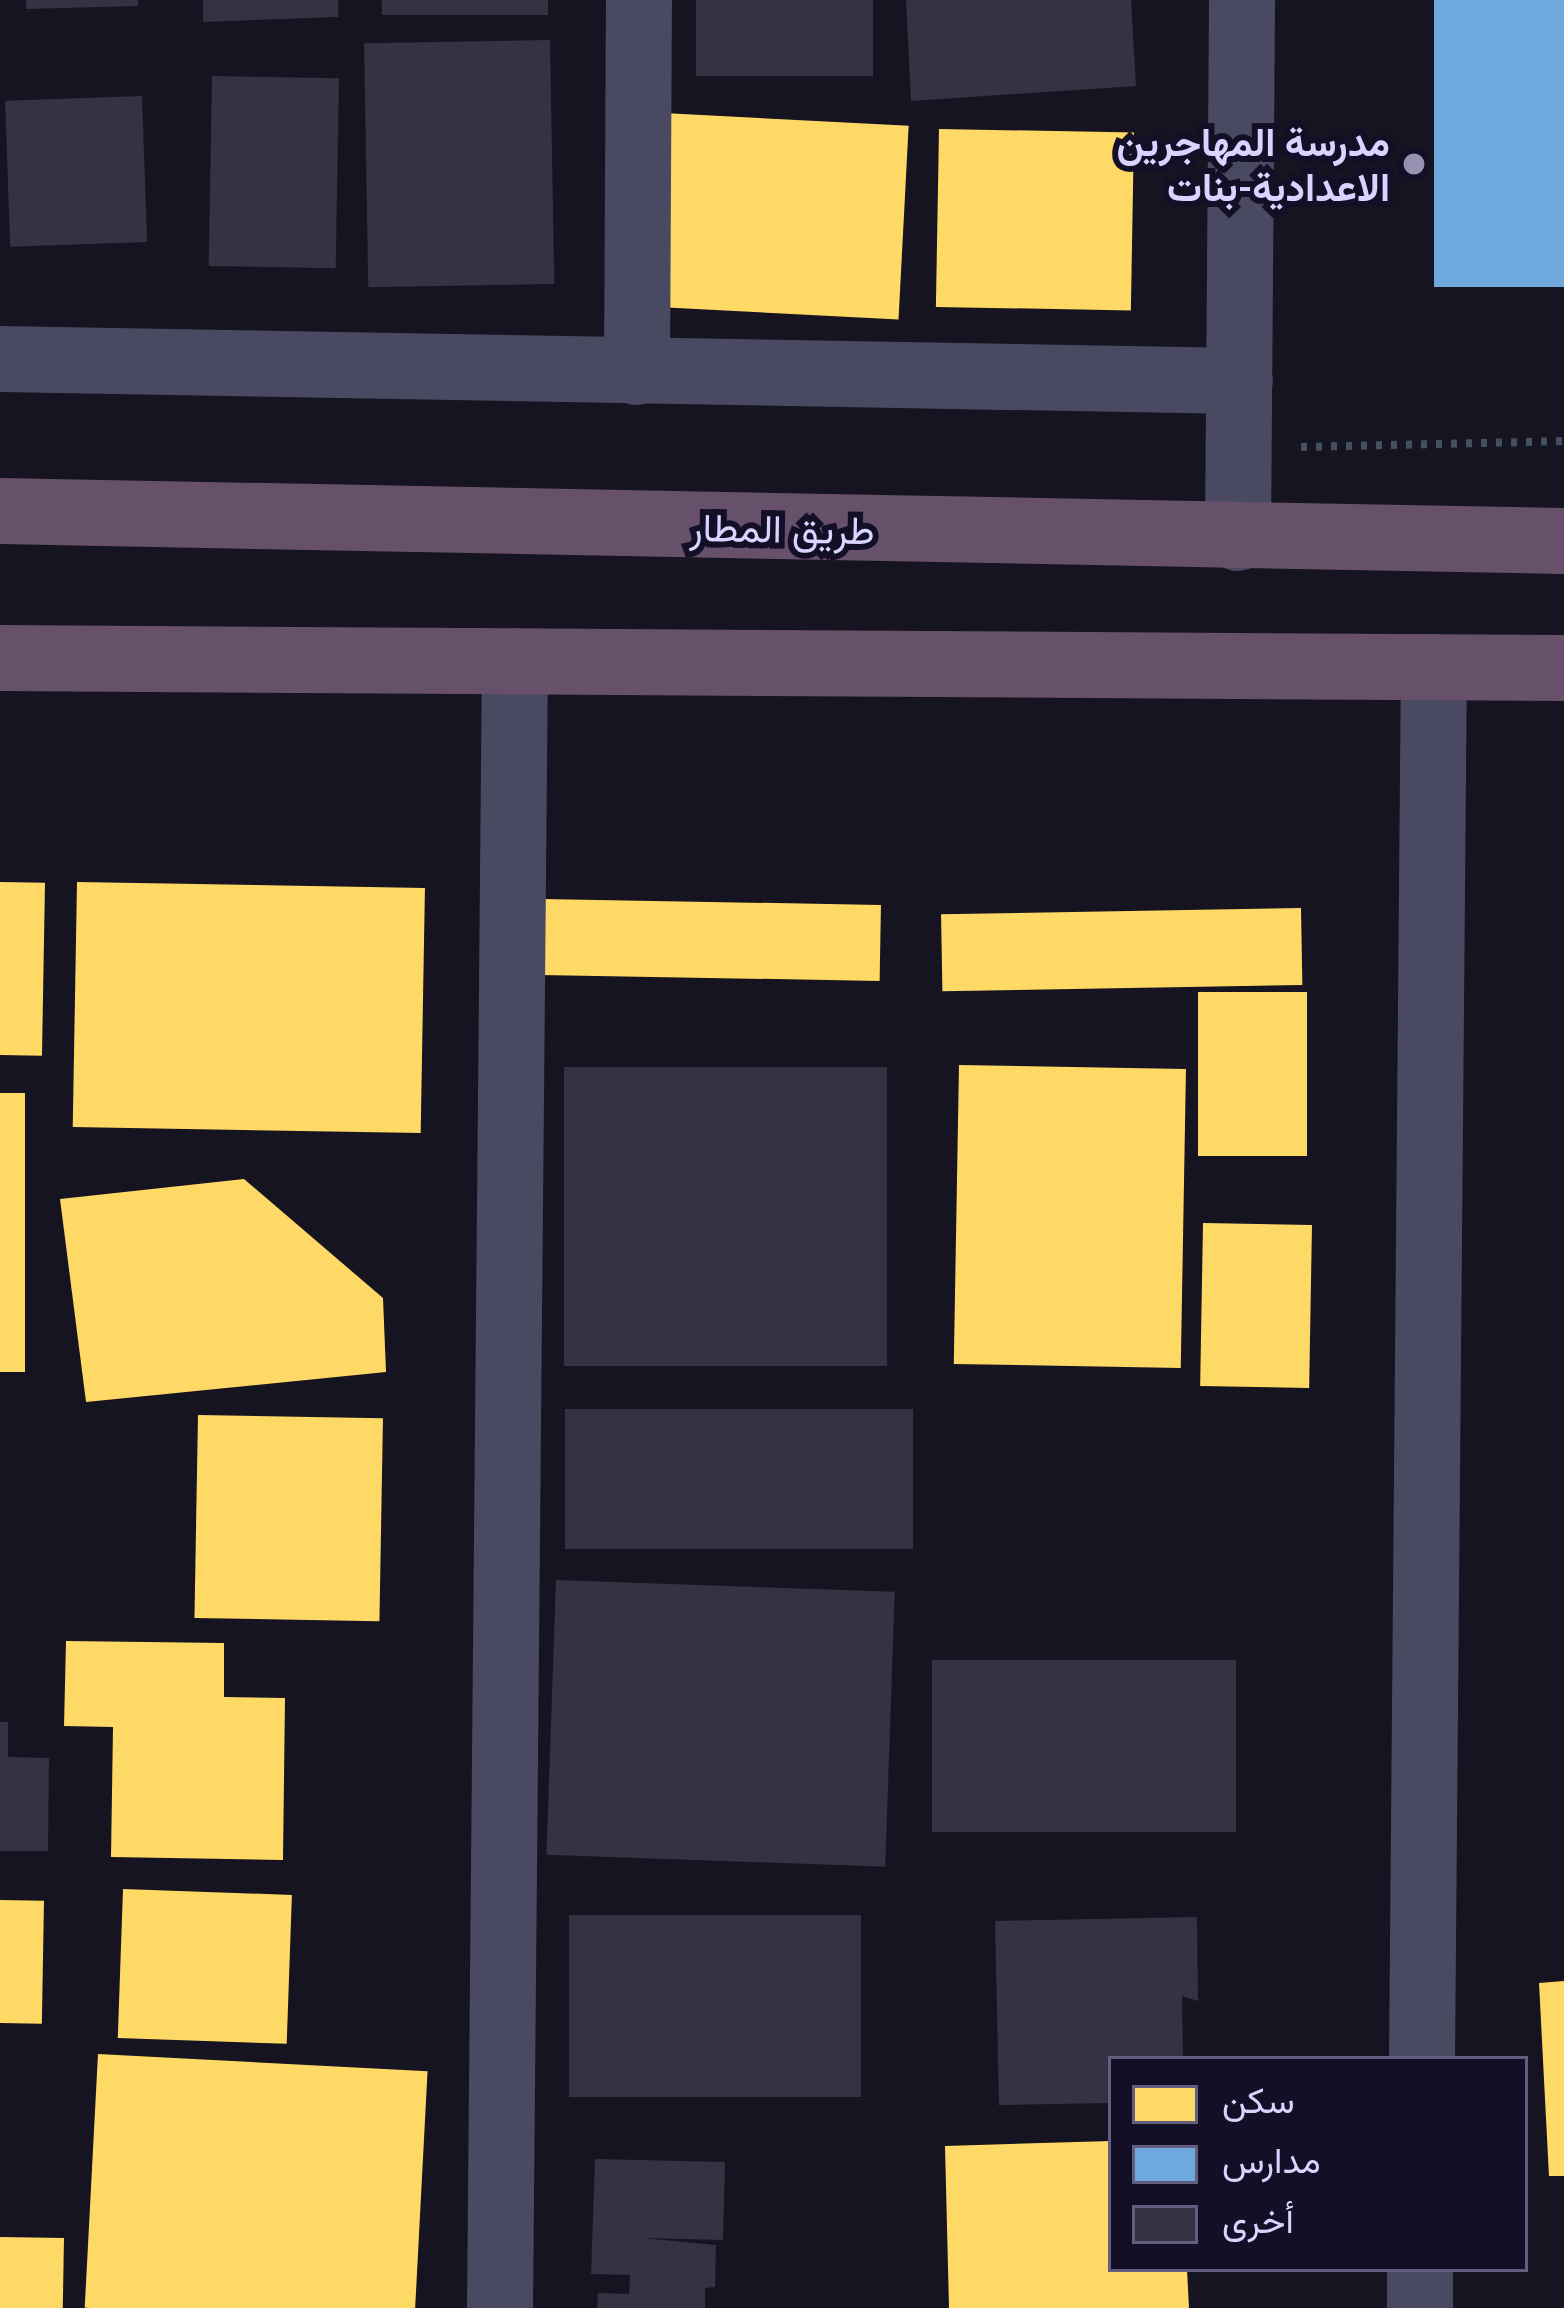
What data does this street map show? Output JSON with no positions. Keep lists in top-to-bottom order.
{
  "streets": {
    "highway": ["طريق المطار"]
  },
  "places": ["مدرسة المهاجرين الاعدادية-بنات"],
  "legend": ["سكن", "مدارس", "أخرى"]
}
